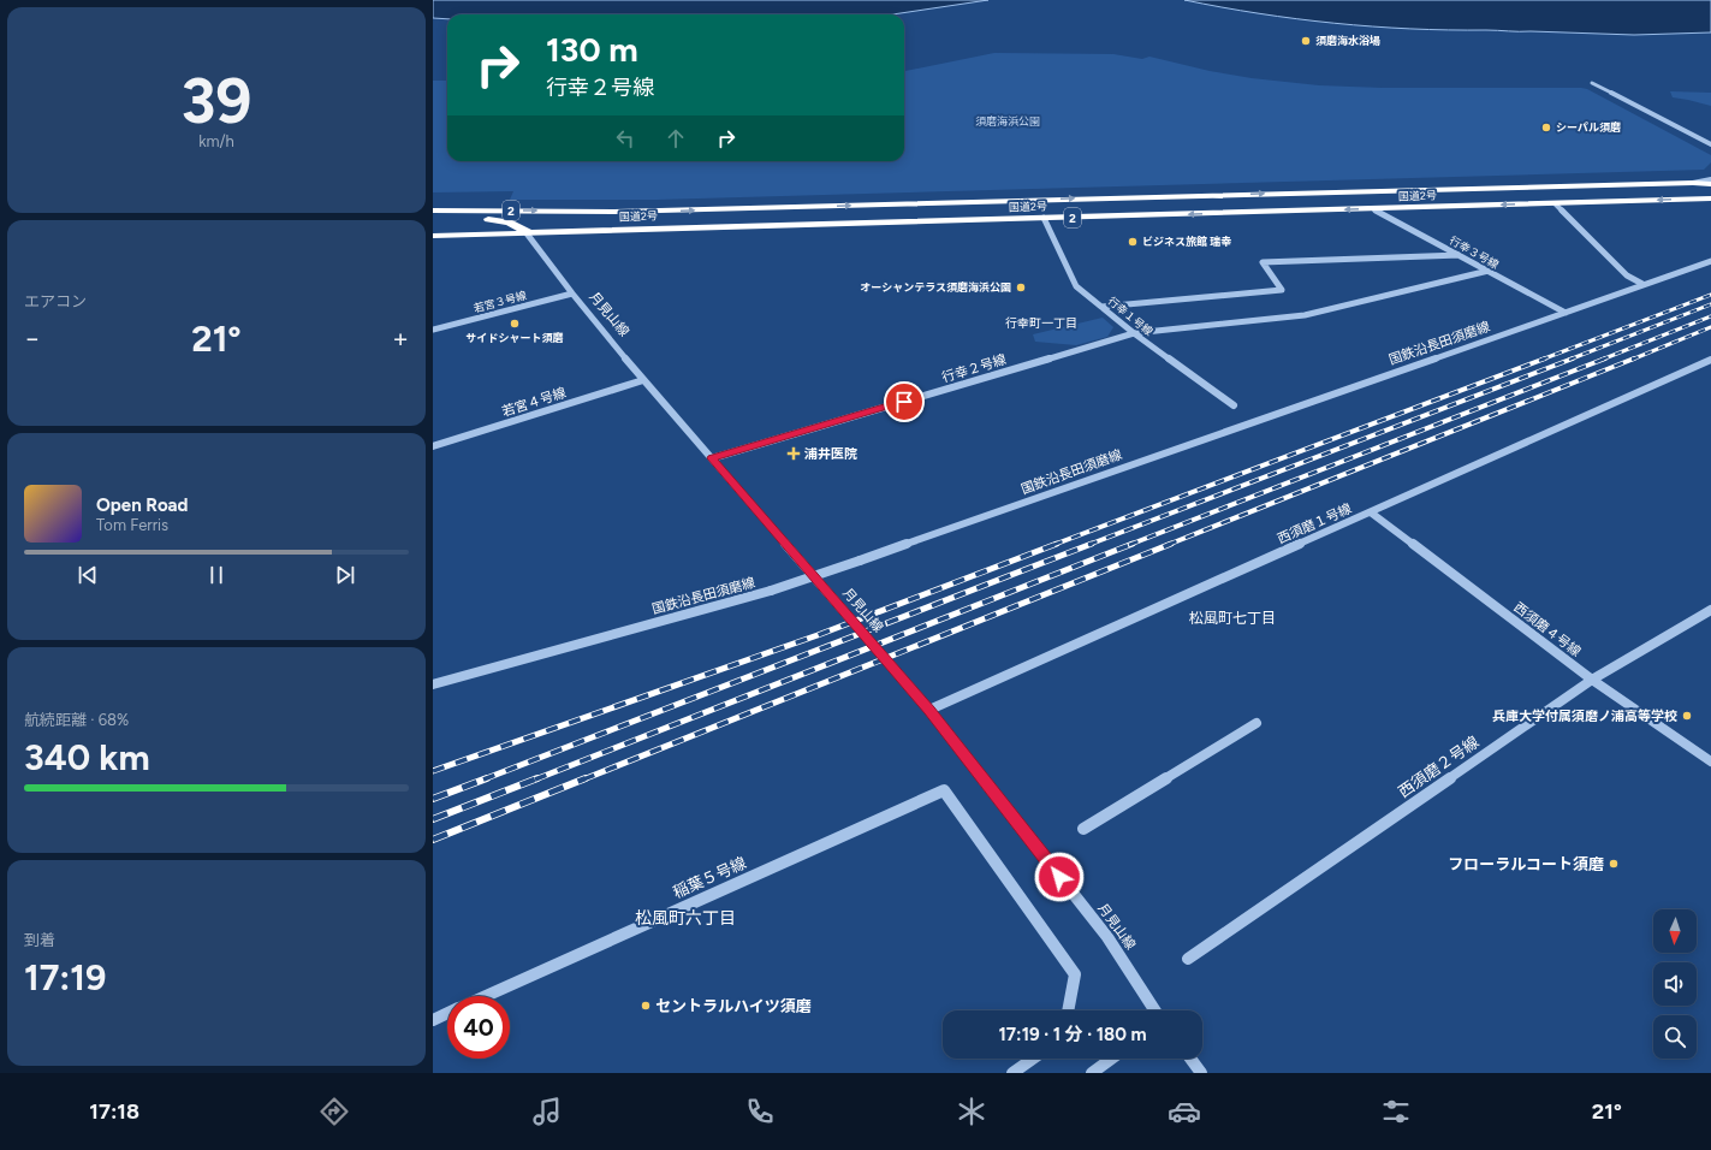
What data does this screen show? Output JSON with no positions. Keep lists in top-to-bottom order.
{
  "streets": {
    "highway": ["国道2号", "2"],
    "street": [
      "行幸３号線",
      "若宮３号線",
      "月見山線",
      "行幸１号線",
      "国鉄沿長田須磨線",
      "行幸２号線",
      "若宮４号線",
      "西須磨１号線",
      "西須磨４号線",
      "西須磨２号線",
      "稲葉５号線"
    ]
  },
  "crossings": [
    ["国道2号", "2"],
    ["国道2号", "行幸３号線"],
    ["国道2号", "月見山線"],
    ["国道2号", "行幸１号線"],
    ["2", "月見山線"],
    ["行幸３号線", "国鉄沿長田須磨線"],
    ["行幸３号線", "行幸２号線"],
    ["若宮３号線", "月見山線"],
    ["月見山線", "行幸２号線"],
    ["月見山線", "若宮４号線"],
    ["月見山線", "西須磨１号線"],
    ["行幸１号線", "行幸２号線"],
    ["西須磨１号線", "西須磨４号線"],
    ["西須磨４号線", "西須磨２号線"]
  ],
  "districts": ["行幸町一丁目", "松風町七丁目", "松風町六丁目"],
  "parks": ["須磨海浜公園"],
  "places": {
    "other": [
      "須磨海水浴場",
      "シーパル須磨",
      "ビジネス旅館 瑞幸",
      "オーシャンテラス須磨海浜公園",
      "サイドシャート須磨",
      "兵庫大学付属須磨ノ浦高等学校",
      "フローラルコート須磨",
      "セントラルハイツ須磨"
    ],
    "health": ["浦井医院"]
  },
  "north": "bottom",
  "page": {
    "tile": [
      ["39", "km/h"],
      "エアコン",
      ["航続距離 · 68%", "340 km"],
      ["到着", "17:19"]
    ],
    "turn": ["130 m", "行幸２号線"],
    "heat": ["−", "21°", "+"],
    "song": ["Open Road", "Tom Ferris"],
    "limit": "40",
    "trip": "17:19 · 1 分 · 180 m",
    "tabs": ["17:18", "21°"]
  }
}
